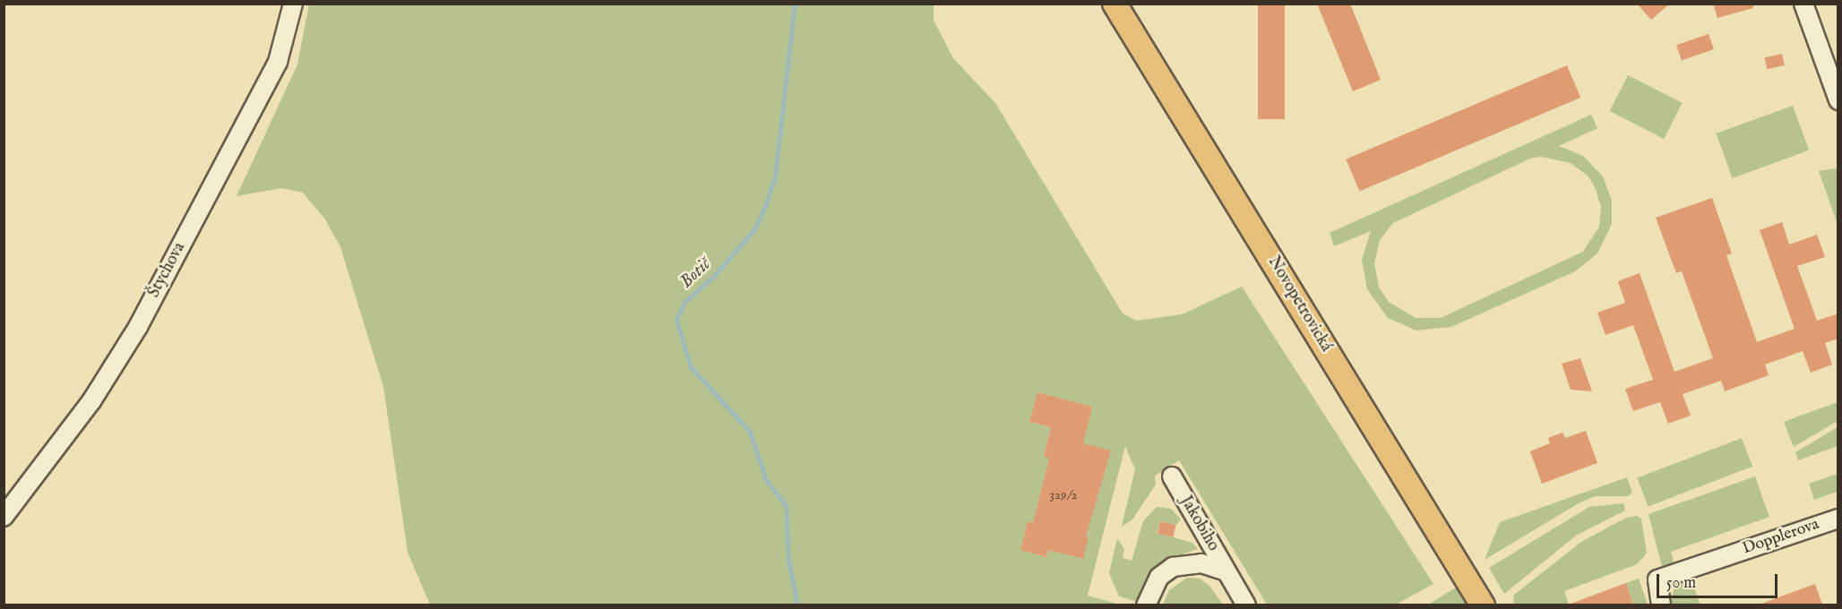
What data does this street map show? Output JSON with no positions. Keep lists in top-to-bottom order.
{
  "streets": {
    "main road": ["Novopetrovická"],
    "street": ["Štychova", "Jakobiho", "Dopplerova"]
  },
  "water": ["Botič"],
  "house_numbers": ["329/2"],
  "scale_bar": "50 m"
}
